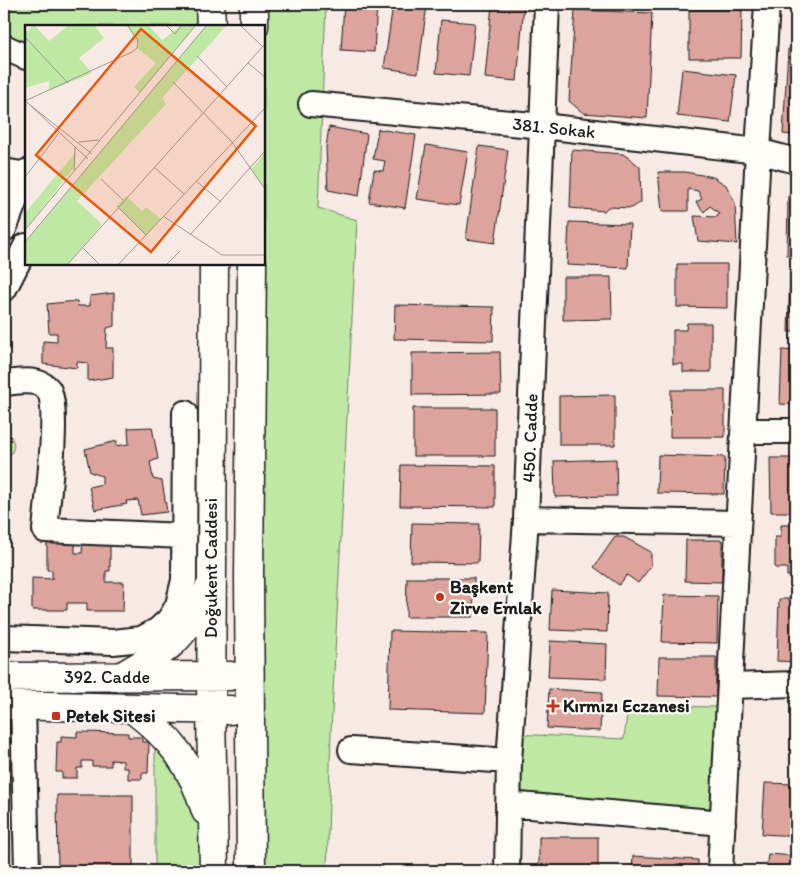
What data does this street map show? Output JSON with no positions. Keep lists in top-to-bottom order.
{
  "streets": {
    "main road": ["Doğukent Caddesi", "392. Cadde"],
    "street": ["381. Sokak", "450. Cadde"]
  },
  "crossings": [
    ["381. Sokak", "450. Cadde"],
    ["Doğukent Caddesi", "392. Cadde"]
  ],
  "places": {
    "other": ["Başkent Zirve Emlak"],
    "health": ["Kırmızı Eczanesi"],
    "transit": ["Petek Sitesi"]
  }
}
